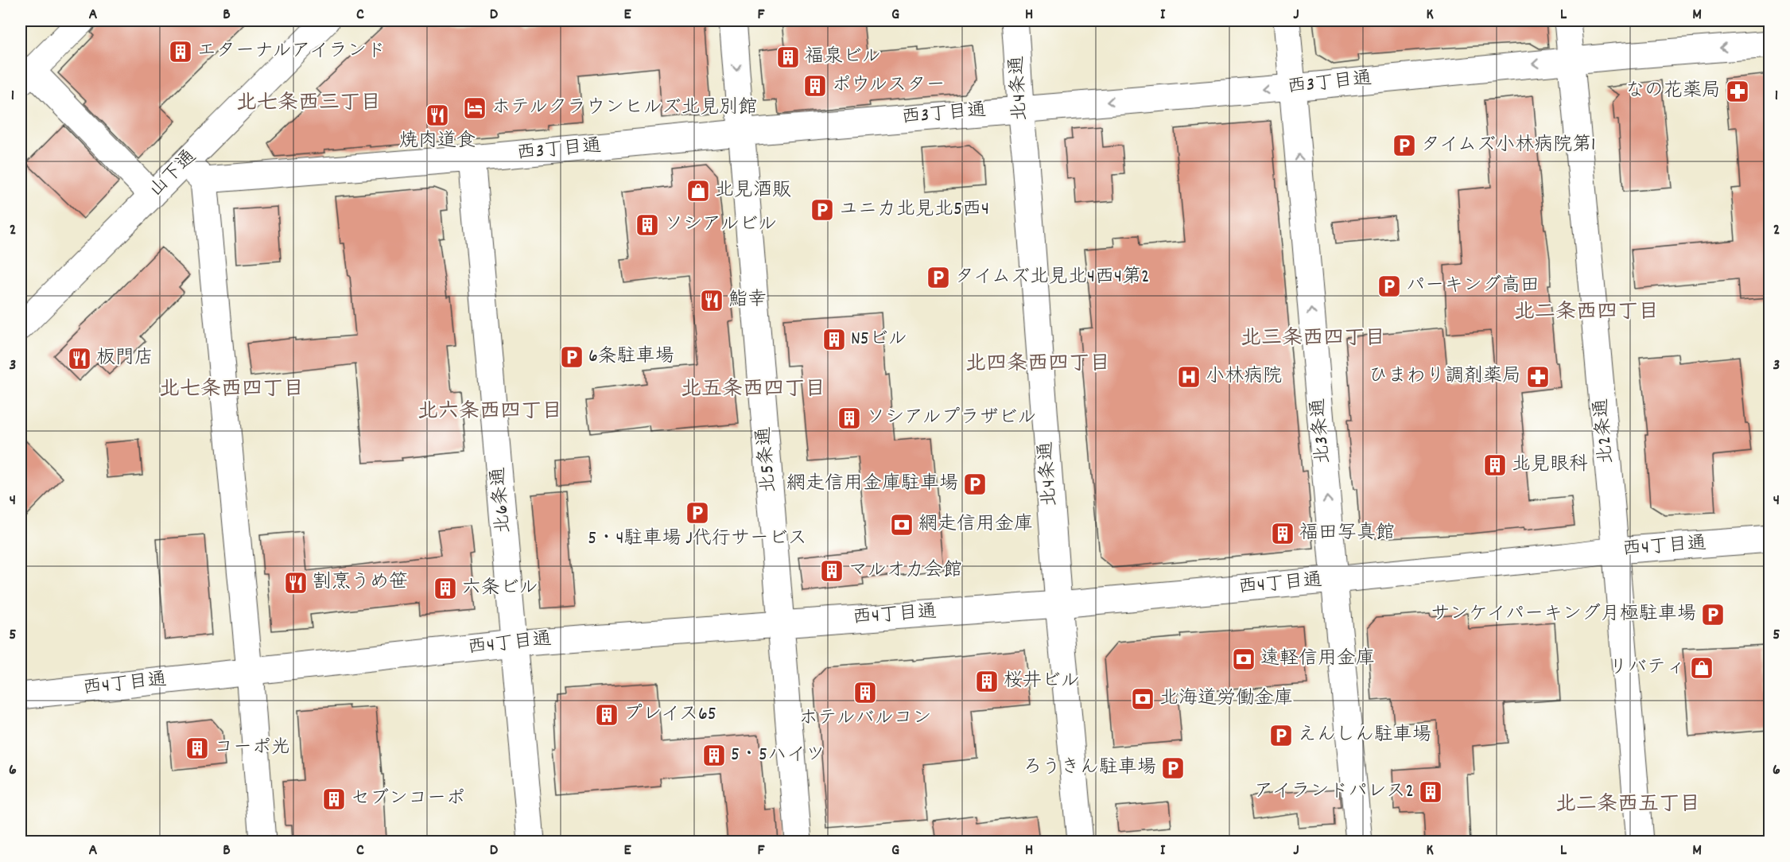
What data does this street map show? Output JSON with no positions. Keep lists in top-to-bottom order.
{
  "streets": {
    "street": [
      "西3丁目通",
      "北4条通",
      "山下通",
      "北3条通",
      "北2条通",
      "北5条通",
      "北6条通",
      "西4丁目通"
    ]
  },
  "crossings": [
    ["西3丁目通", "北4条通"],
    ["西3丁目通", "北3条通"],
    ["西3丁目通", "北2条通"],
    ["西3丁目通", "北5条通"],
    ["西3丁目通", "北6条通"],
    ["北4条通", "西4丁目通"],
    ["北3条通", "西4丁目通"],
    ["北2条通", "西4丁目通"],
    ["北5条通", "西4丁目通"],
    ["北6条通", "西4丁目通"]
  ],
  "one_way": ["西3丁目通", "北3条通"],
  "districts": [
    "北七条西三丁目",
    "北二条西四丁目",
    "北三条西四丁目",
    "北四条西四丁目",
    "北七条西四丁目",
    "北五条西四丁目",
    "北六条西四丁目",
    "北二条西五丁目"
  ],
  "places": {
    "building": [
      "エターナルアイランド",
      "福泉ビル",
      "ポウルスター",
      "ソシアルビル",
      "N5ビル",
      "ソシアルプラザビル",
      "北見眼科",
      "福田写真館",
      "マルオカ会館",
      "六条ビル",
      "桜井ビル",
      "ホテルバルコン",
      "プレイス65",
      "コーポ光",
      "5・5ハイツ",
      "アイランドパレス2",
      "セブンコーポ"
    ],
    "pharmacy": ["なの花薬局", "ひまわり調剤薬局"],
    "hotel": ["ホテルクラウンヒルズ北見別館"],
    "restaurant": [
      "焼肉道食",
      "鮨幸",
      "板門店",
      "割烹うめ笹"
    ],
    "parking": [
      "タイムズ小林病院第1",
      "ユニカ北見北5西4",
      "タイムズ北見北4西4第2",
      "パーキング高田",
      "6条駐車場",
      "網走信用金庫駐車場",
      "5・4駐車場 J代行サービス",
      "サンケイパーキング月極駐車場",
      "えんしん駐車場",
      "ろうきん駐車場"
    ],
    "shop": ["北見酒販", "リバティ"],
    "hospital": ["小林病院"],
    "bank": ["網走信用金庫", "遠軽信用金庫", "北海道労働金庫"]
  },
  "grid": {
    "columns": [
      "A",
      "B",
      "C",
      "D",
      "E",
      "F",
      "G",
      "H",
      "I",
      "J",
      "K",
      "L",
      "M"
    ],
    "rows": [
      "1",
      "2",
      "3",
      "4",
      "5",
      "6"
    ]
  }
}
